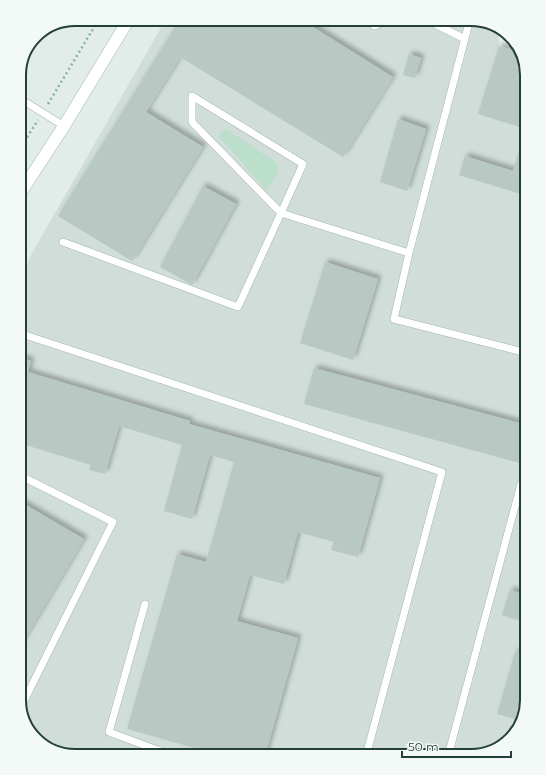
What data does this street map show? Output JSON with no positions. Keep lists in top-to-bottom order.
{
  "scale_bar": "50 m"
}
